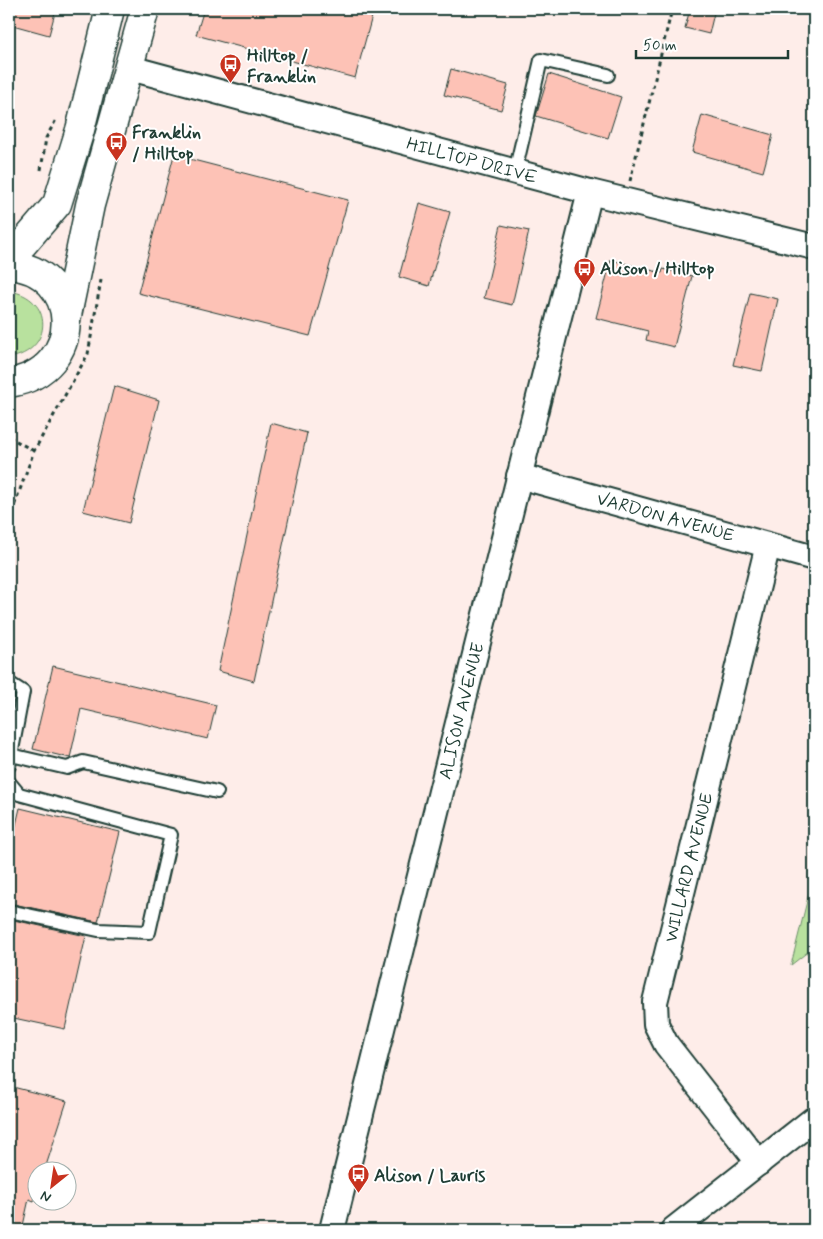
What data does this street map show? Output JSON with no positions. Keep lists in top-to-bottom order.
{
  "streets": {
    "street": [
      "HILLTOP DRIVE",
      "VARDON AVENUE",
      "ALISON AVENUE",
      "WILLARD AVENUE"
    ]
  },
  "crossings": [
    ["HILLTOP DRIVE", "ALISON AVENUE"],
    ["VARDON AVENUE", "ALISON AVENUE"],
    ["VARDON AVENUE", "WILLARD AVENUE"]
  ],
  "places": {
    "bus stop": [
      "Hilltop / Franklin",
      "Franklin / Hilltop",
      "Alison / Hilltop",
      "Alison / Lauris"
    ]
  },
  "scale_bar": "50 m",
  "north": "bottom left"
}
